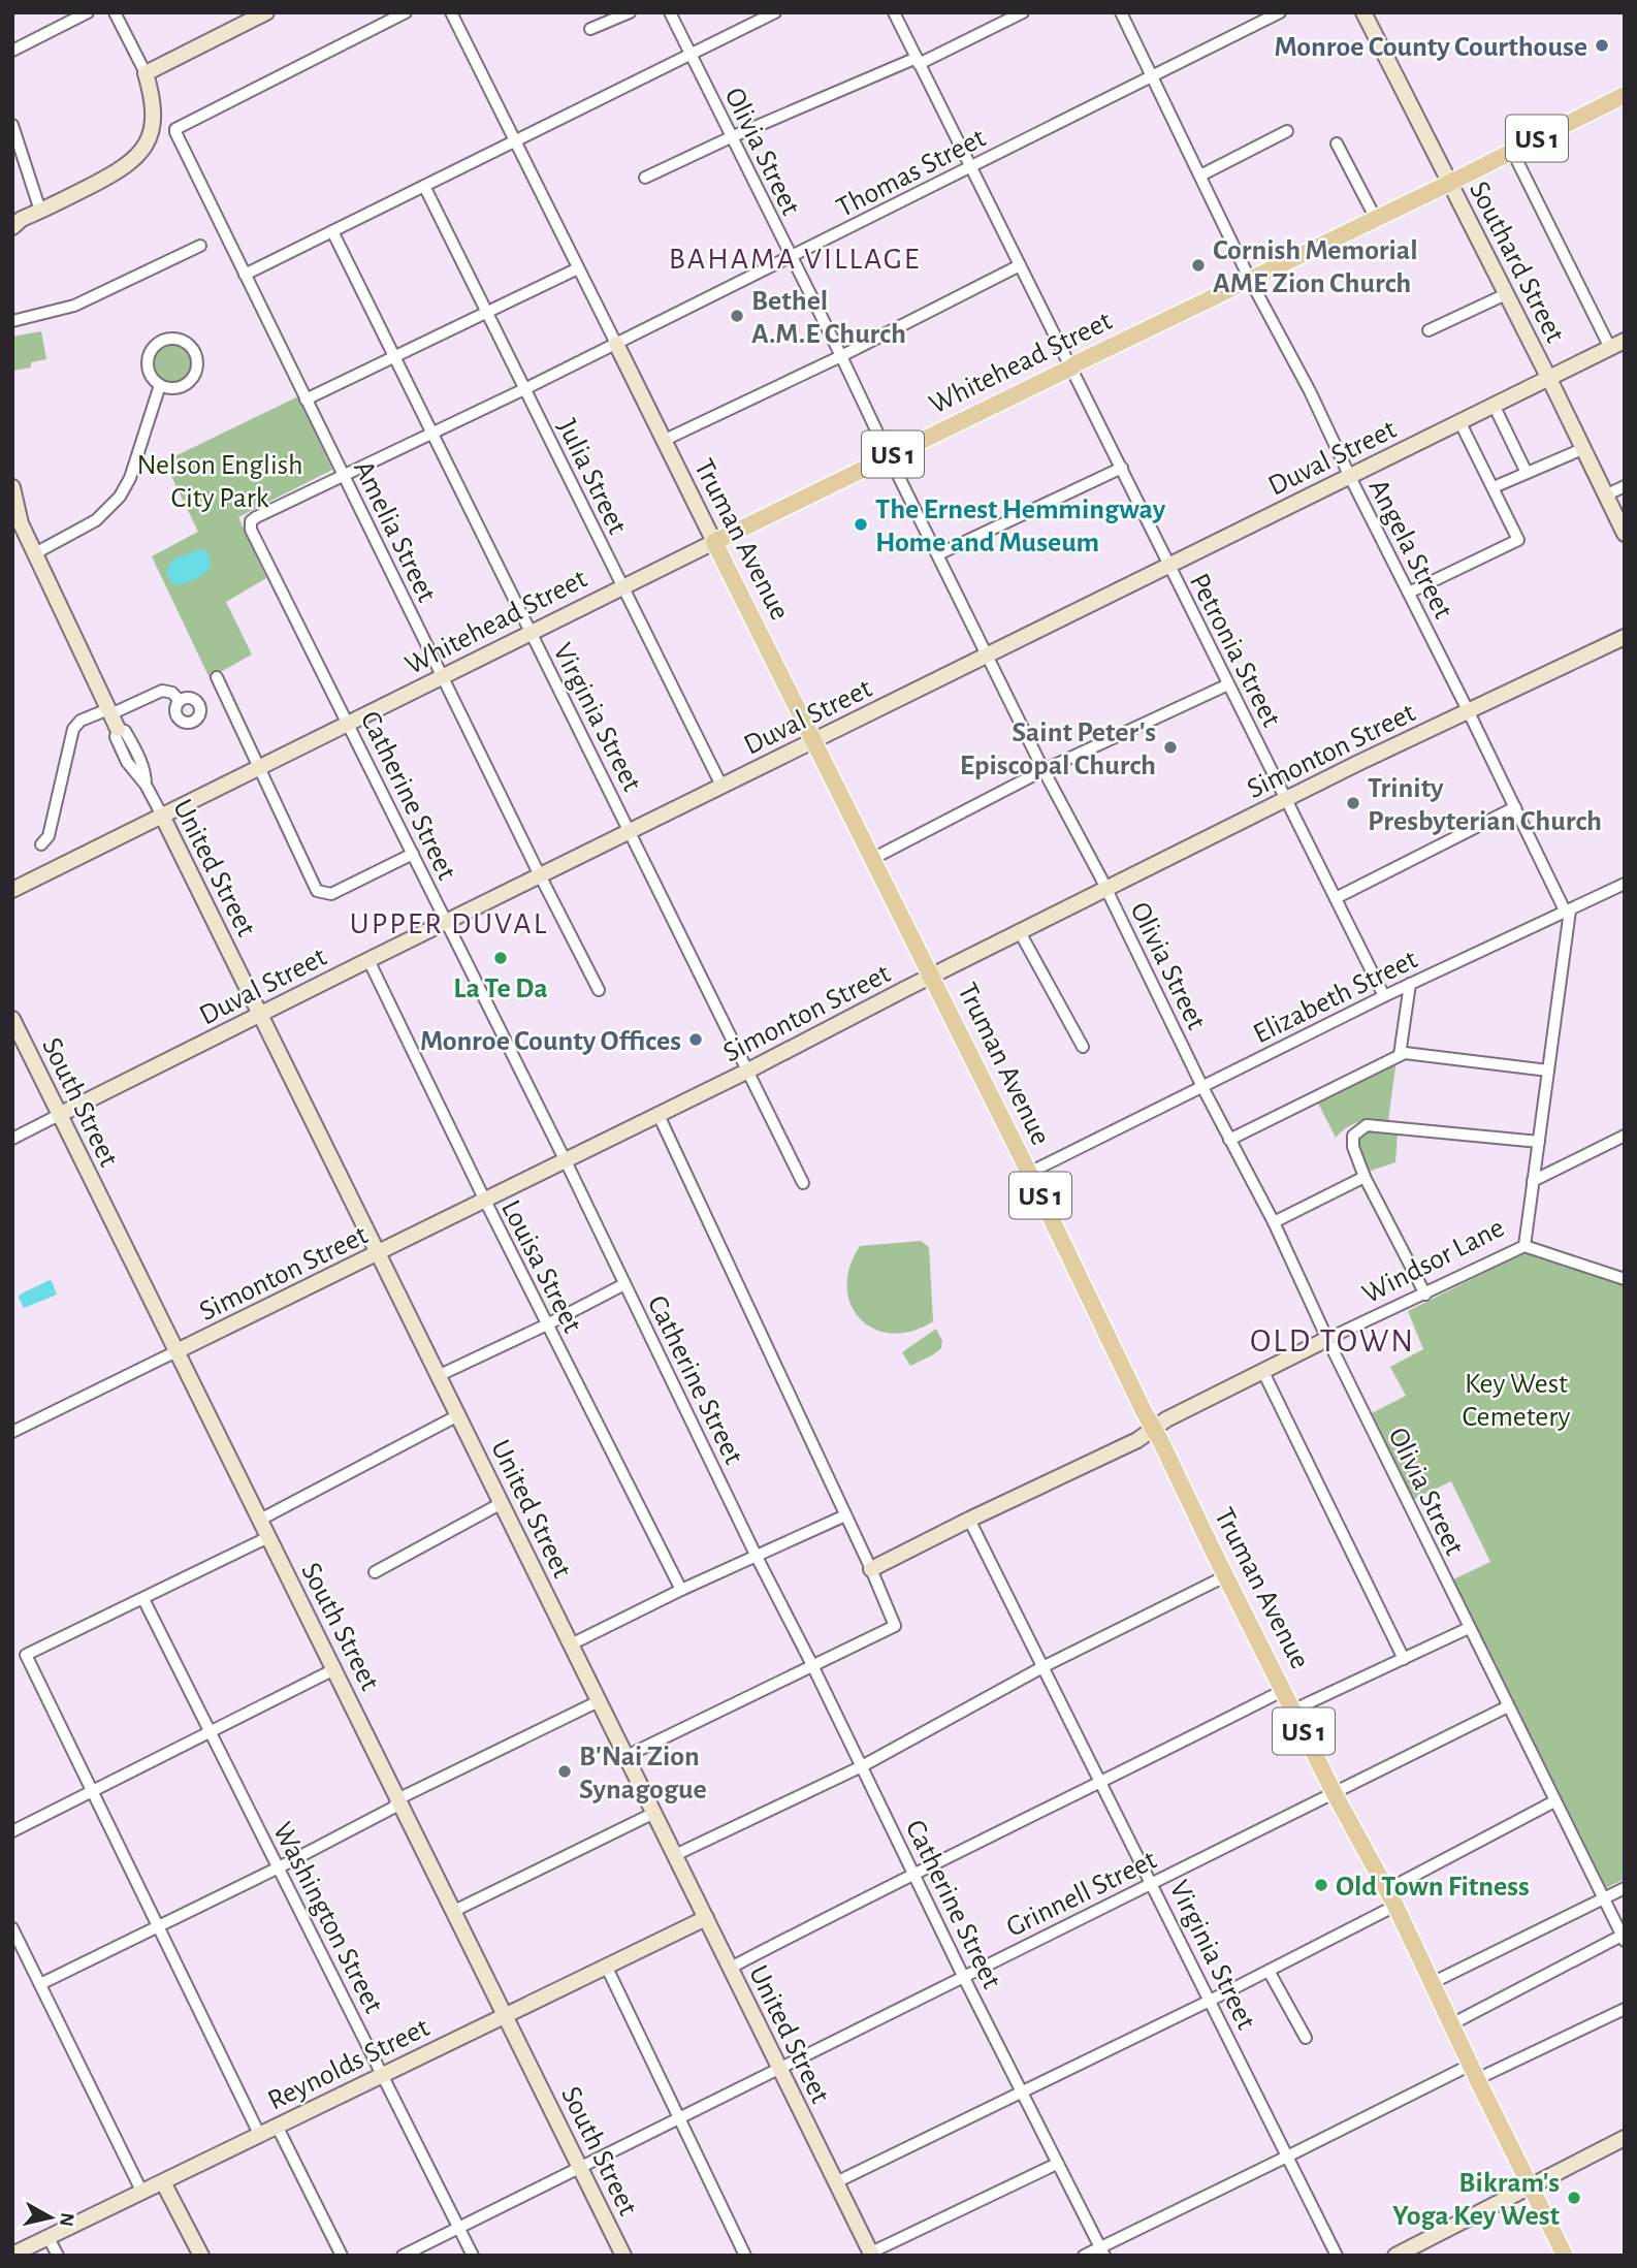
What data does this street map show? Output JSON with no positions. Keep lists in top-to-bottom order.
{
  "streets": {
    "main road": ["US 1", "Whitehead Street", "Truman Avenue"],
    "street": [
      "Olivia Street",
      "Thomas Street",
      "Southard Street",
      "Duval Street",
      "Julia Street",
      "Amelia Street",
      "Angela Street",
      "Petronia Street",
      "Virginia Street",
      "Simonton Street",
      "Catherine Street",
      "United Street",
      "Elizabeth Street",
      "South Street",
      "Windsor Lane",
      "Louisa Street",
      "Grinnell Street",
      "Washington Street",
      "Reynolds Street"
    ]
  },
  "crossings": [
    ["Olivia Street", "Thomas Street"],
    ["Olivia Street", "Whitehead Street"],
    ["Olivia Street", "Duval Street"],
    ["Olivia Street", "Simonton Street"],
    ["Olivia Street", "Elizabeth Street"],
    ["Olivia Street", "Windsor Lane"],
    ["Olivia Street", "Grinnell Street"],
    ["Thomas Street", "Julia Street"],
    ["Thomas Street", "Amelia Street"],
    ["Thomas Street", "Truman Avenue"],
    ["Thomas Street", "Angela Street"],
    ["Thomas Street", "Petronia Street"],
    ["Thomas Street", "Virginia Street"],
    ["Thomas Street", "Catherine Street"],
    ["Southard Street", "Whitehead Street"],
    ["Southard Street", "Duval Street"],
    ["Whitehead Street", "Julia Street"],
    ["Whitehead Street", "Amelia Street"],
    ["Whitehead Street", "Truman Avenue"],
    ["Whitehead Street", "Angela Street"],
    ["Whitehead Street", "Petronia Street"],
    ["Whitehead Street", "Virginia Street"],
    ["Whitehead Street", "Catherine Street"],
    ["Whitehead Street", "United Street"],
    ["Duval Street", "Julia Street"],
    ["Duval Street", "Amelia Street"],
    ["Duval Street", "Truman Avenue"],
    ["Duval Street", "Angela Street"],
    ["Duval Street", "Petronia Street"],
    ["Duval Street", "Virginia Street"],
    ["Duval Street", "Catherine Street"],
    ["Duval Street", "United Street"],
    ["Duval Street", "South Street"],
    ["Duval Street", "Louisa Street"],
    ["Truman Avenue", "Simonton Street"],
    ["Truman Avenue", "Elizabeth Street"],
    ["Truman Avenue", "Windsor Lane"],
    ["Truman Avenue", "Grinnell Street"],
    ["Angela Street", "Simonton Street"],
    ["Angela Street", "Elizabeth Street"],
    ["Angela Street", "Windsor Lane"],
    ["Petronia Street", "Simonton Street"],
    ["Petronia Street", "Elizabeth Street"],
    ["Virginia Street", "Simonton Street"],
    ["Virginia Street", "Windsor Lane"],
    ["Virginia Street", "Grinnell Street"],
    ["Simonton Street", "Catherine Street"],
    ["Simonton Street", "United Street"],
    ["Simonton Street", "South Street"],
    ["Simonton Street", "Louisa Street"],
    ["Catherine Street", "Grinnell Street"],
    ["United Street", "Grinnell Street"],
    ["United Street", "Reynolds Street"],
    ["Elizabeth Street", "Windsor Lane"],
    ["South Street", "Grinnell Street"],
    ["South Street", "Reynolds Street"],
    ["Grinnell Street", "Washington Street"],
    ["Washington Street", "Reynolds Street"]
  ],
  "districts": ["BAHAMA VILLAGE", "UPPER DUVAL", "OLD TOWN"],
  "parks": ["Nelson English City Park", "Key West Cemetery"],
  "places": [
    "Monroe County Courthouse",
    "Cornish Memorial AME Zion Church",
    "Bethel A.M.E Church",
    "The Ernest Hemmingway Home and Museum",
    "Saint Peter's Episcopal Church",
    "Trinity Presbyterian Church",
    "La Te Da",
    "Monroe County Offices",
    "B'Nai Zion Synagogue",
    "Old Town Fitness",
    "Bikram's Yoga Key West"
  ],
  "north": "right"
}
